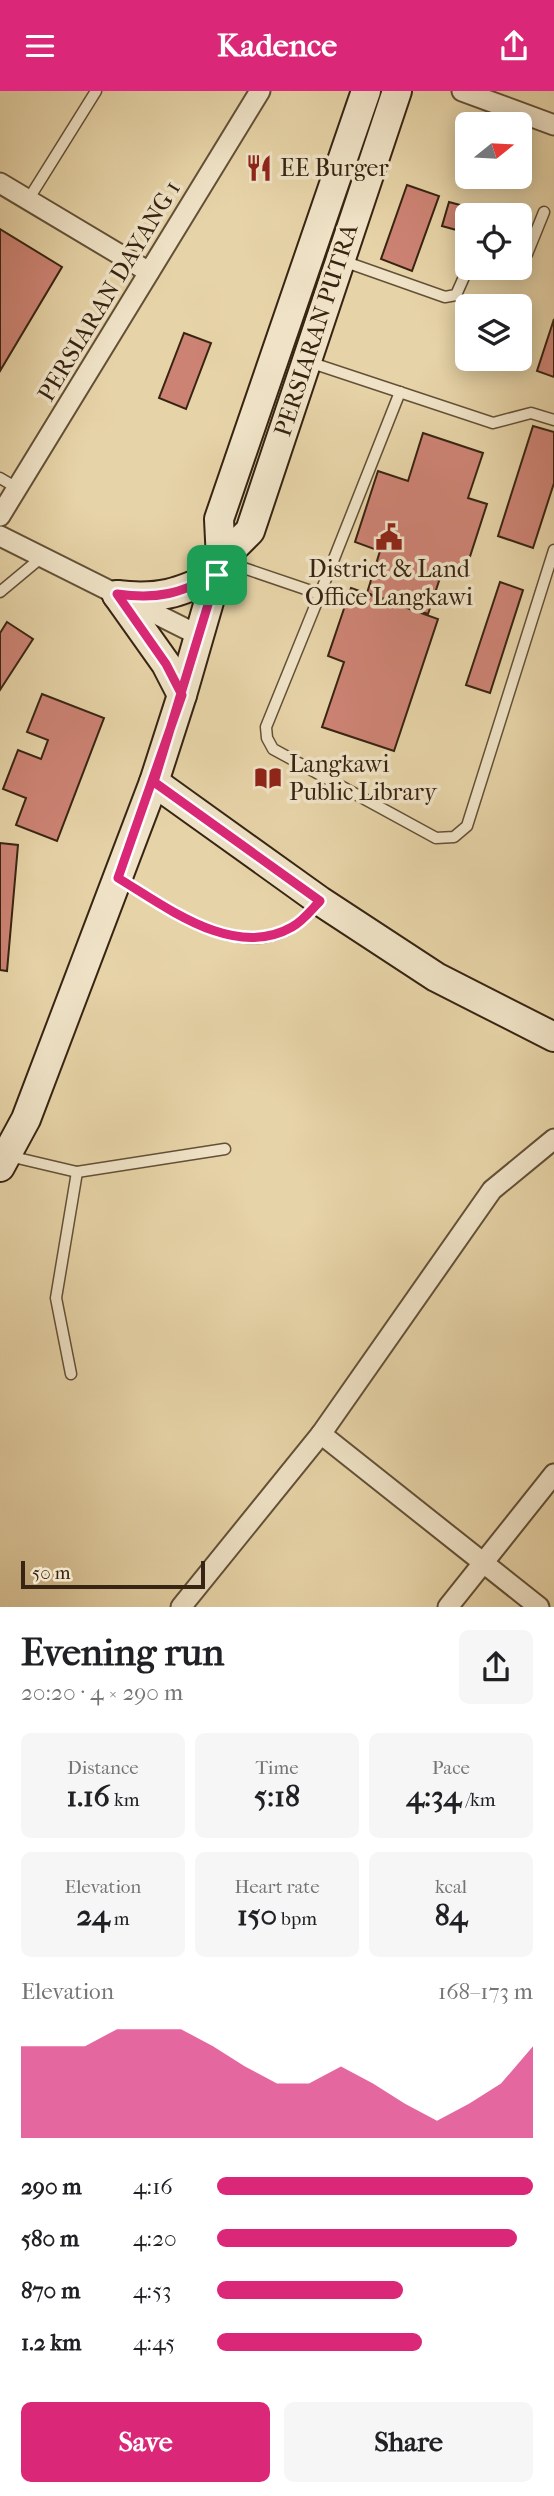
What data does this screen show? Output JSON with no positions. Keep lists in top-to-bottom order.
{
  "streets": {
    "main road": ["PERSIARAN PUTRA"],
    "street": ["PERSIARAN DAYANG 1"]
  },
  "places": {
    "restaurant": ["EE Burger"],
    "public building": ["District & Land Office Langkawi"],
    "library": ["Langkawi Public Library"]
  },
  "scale_bar": "50 m",
  "north": "right",
  "page": {
    "header": "Kadence",
    "scale": "50 m",
    "heading": ["Evening run", "20:20 · 4 × 290 m"],
    "stats": [
      ["Distance", "1.16 km"],
      ["Time", "5:18"],
      ["Pace", "4:34 /km"],
      ["Elevation", "24 m"],
      ["Heart rate", "150 bpm"],
      ["kcal", "84"]
    ],
    "chart": ["Elevation", "168–173 m"],
    "list": [
      {
        "name": "290 m",
        "note": "4:16"
      },
      {
        "name": "580 m",
        "note": "4:20"
      },
      {
        "name": "870 m",
        "note": "4:53"
      },
      {
        "name": "1.2 km",
        "note": "4:45"
      }
    ],
    "buttons": ["Save", "Share"]
  }
}
